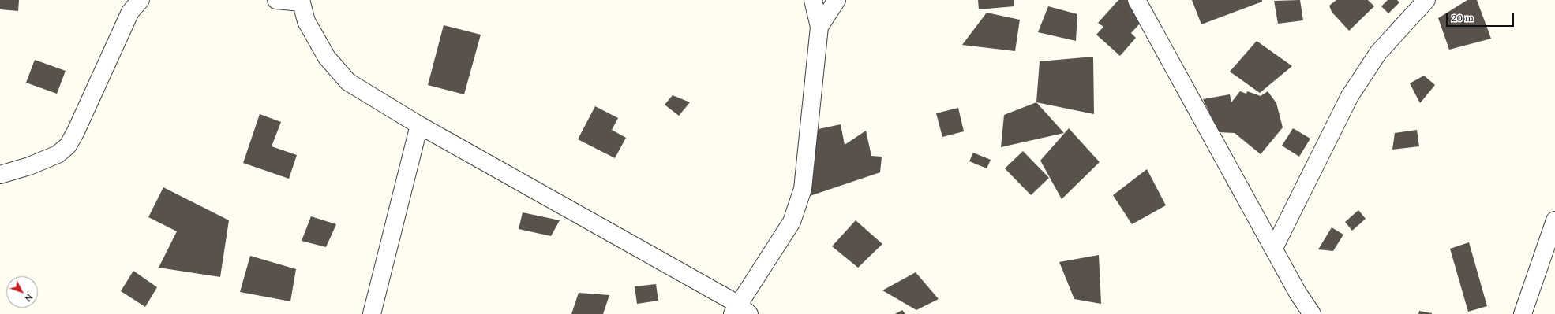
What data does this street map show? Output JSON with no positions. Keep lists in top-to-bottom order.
{
  "scale_bar": "20 m",
  "north": "bottom right"
}
